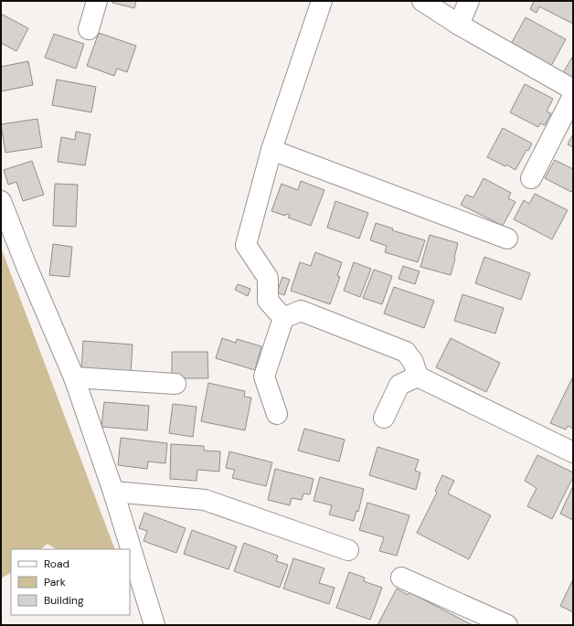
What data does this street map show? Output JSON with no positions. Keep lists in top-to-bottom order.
{
  "legend": ["Road", "Park", "Building"]
}
